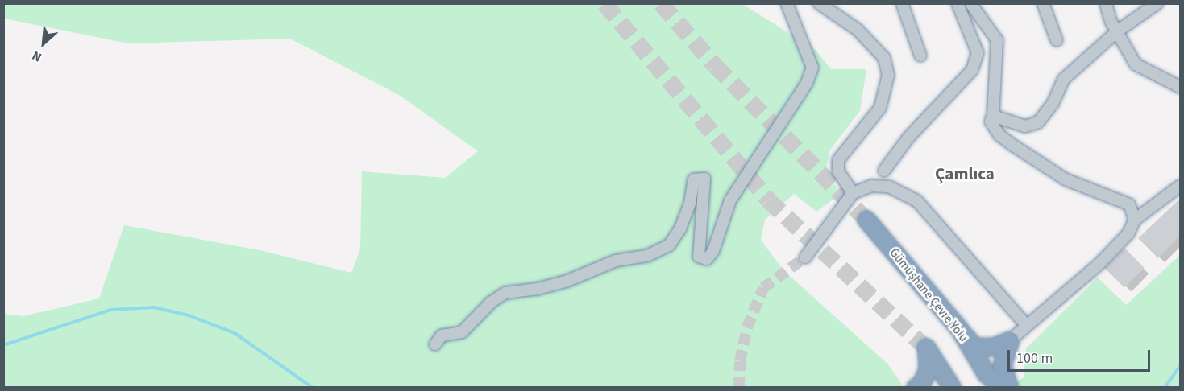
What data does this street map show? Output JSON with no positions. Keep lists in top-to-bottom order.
{
  "streets": {
    "highway": ["Gümüşhane Çevre Yolu"]
  },
  "districts": ["Çamlıca"],
  "scale_bar": "100 m",
  "north": "bottom left"
}
